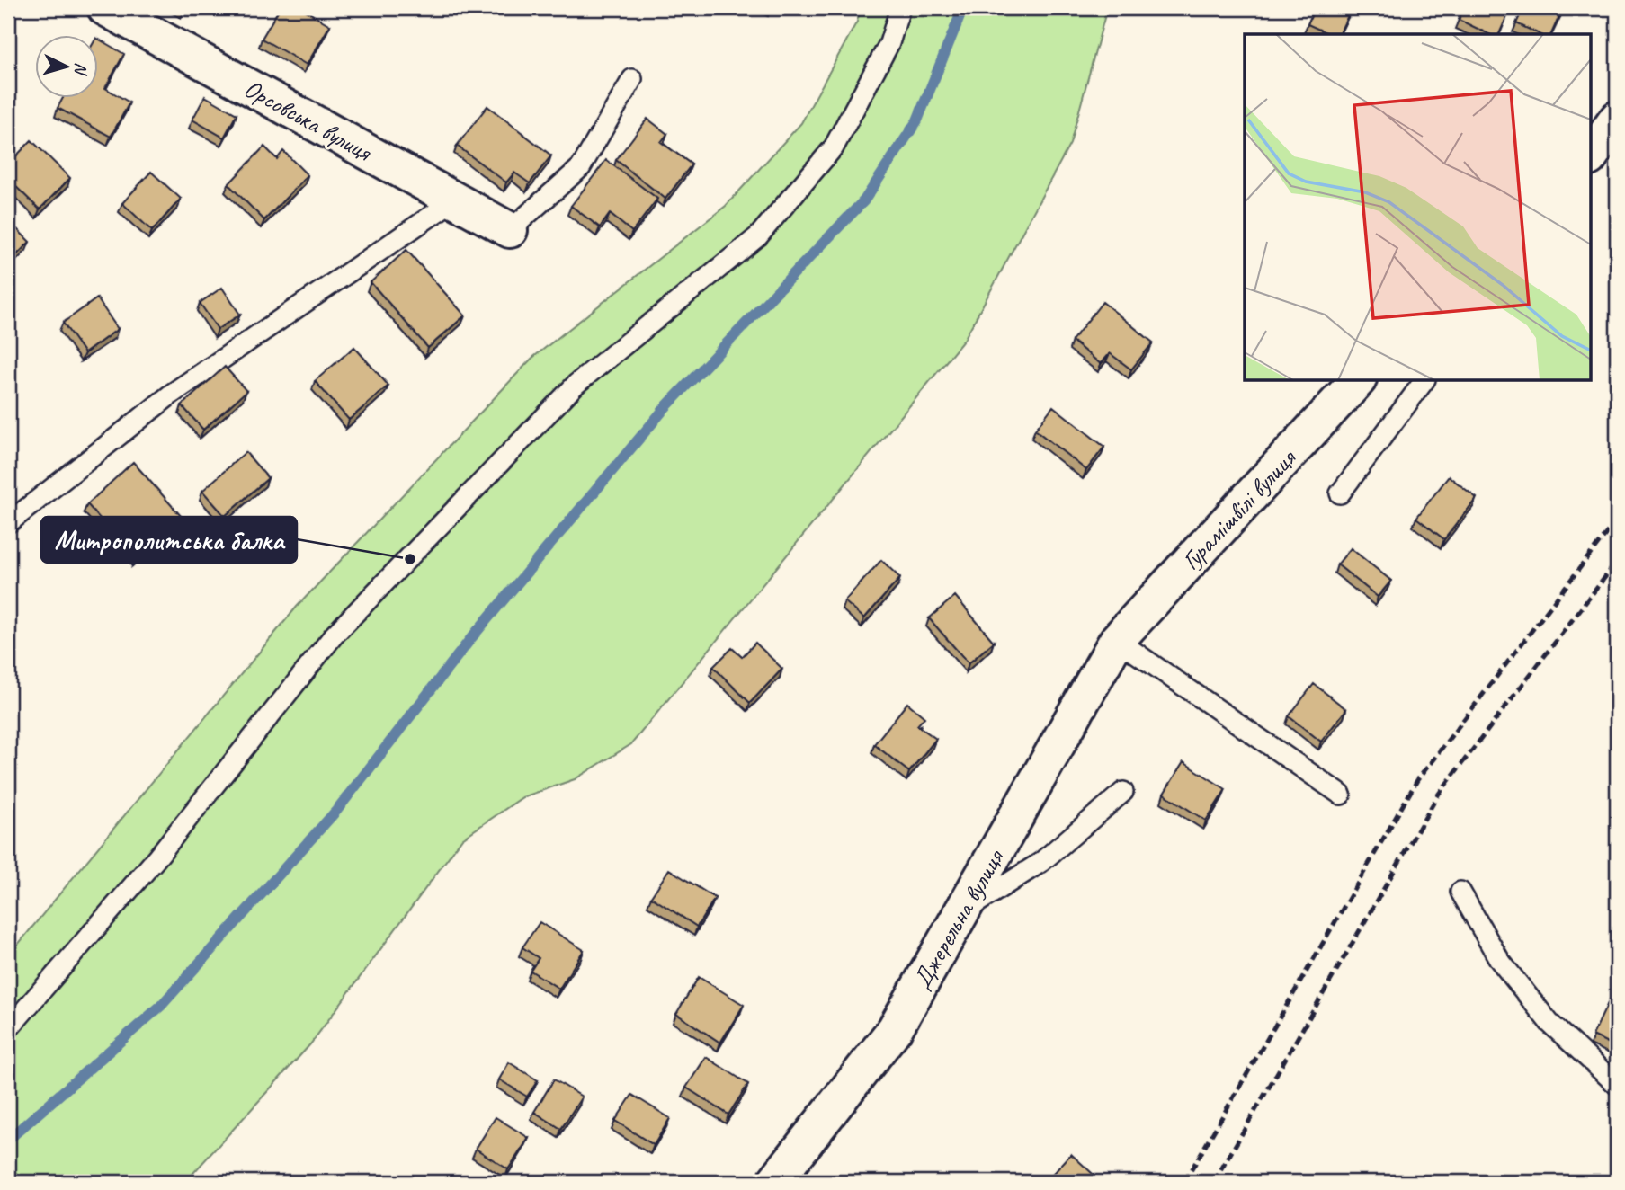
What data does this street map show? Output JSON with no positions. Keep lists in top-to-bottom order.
{
  "streets": {
    "street": ["Орсовська вулиця", "Гурамішвілі вулиця", "Джерельна вулиця"]
  },
  "crossings": [
    ["Гурамішвілі вулиця", "Джерельна вулиця"]
  ],
  "places": ["Митрополитська балка"],
  "north": "right"
}
